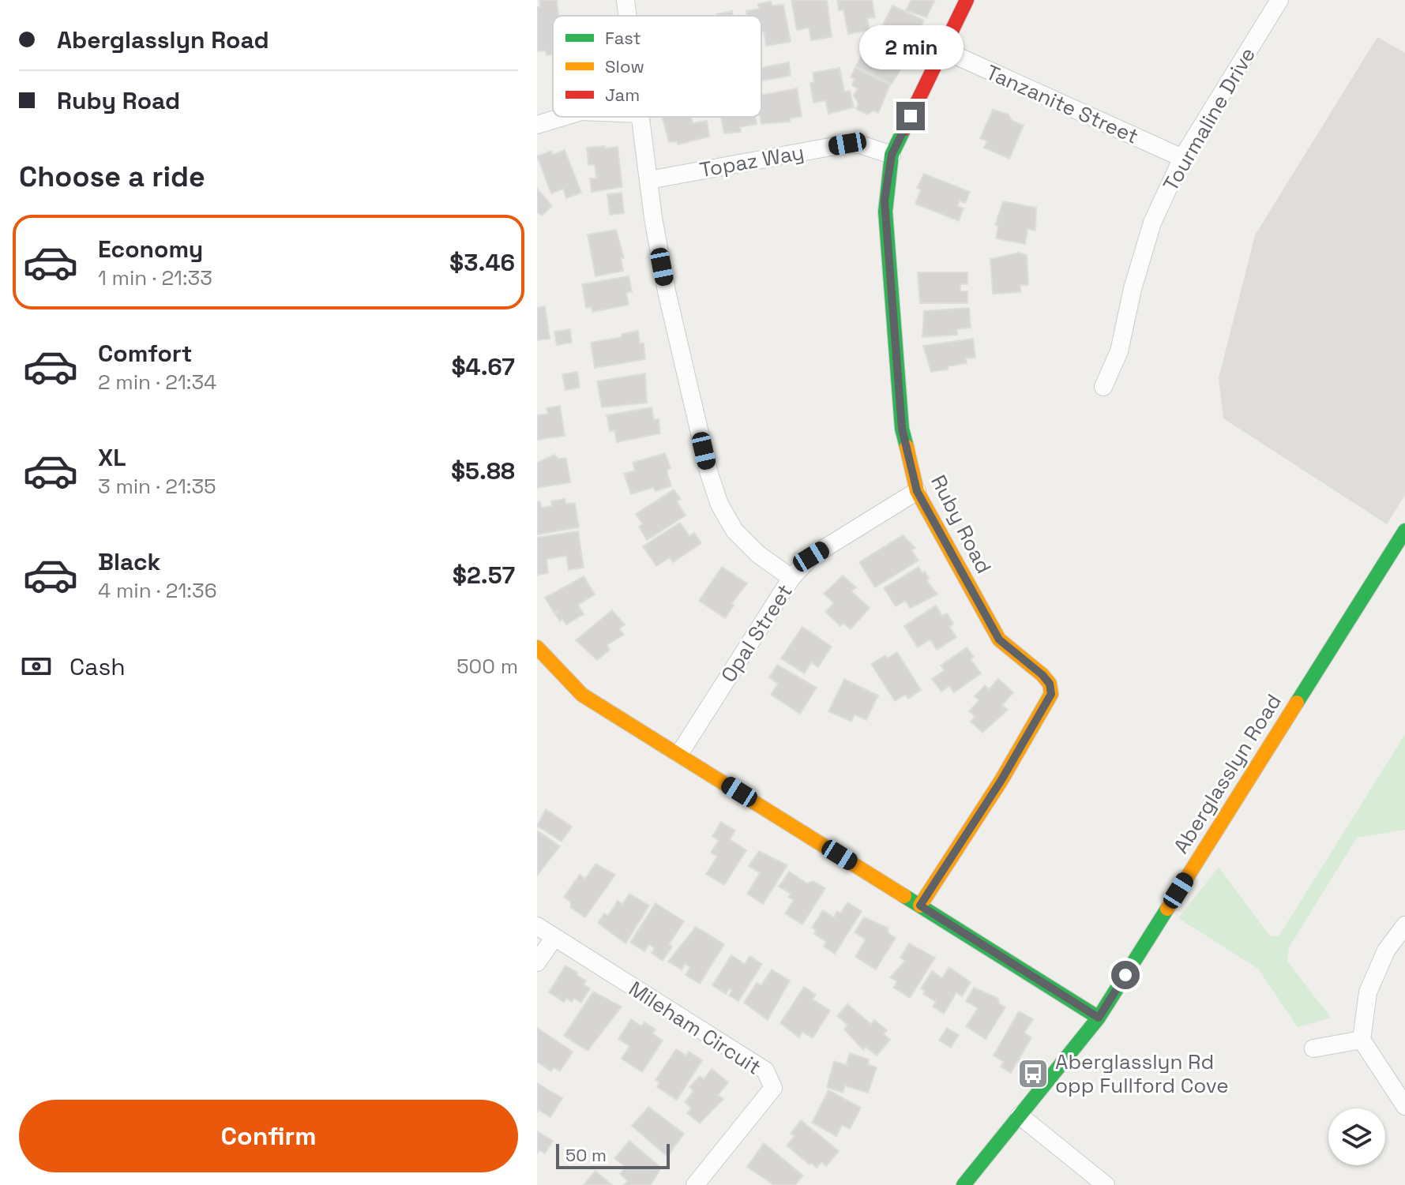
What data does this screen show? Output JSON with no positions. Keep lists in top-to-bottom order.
{
  "streets": {
    "street": [
      "Tanzanite Street",
      "Tourmaline Drive",
      "Topaz Way",
      "Ruby Road",
      "Opal Street",
      "Aberglasslyn Road",
      "Mileham Circuit"
    ]
  },
  "crossings": [
    ["Tanzanite Street", "Tourmaline Drive"],
    ["Tanzanite Street", "Ruby Road"],
    ["Topaz Way", "Ruby Road"],
    ["Ruby Road", "Opal Street"]
  ],
  "places": {
    "bus stop": ["Aberglasslyn Rd opp Fullford Cove"]
  },
  "legend": ["Fast", "Slow", "Jam"],
  "scale_bar": "50 m",
  "page": {
    "banner": ["Aberglasslyn Road", "Ruby Road"],
    "bubble": "2 min",
    "heading": "Choose a ride",
    "list": [
      {
        "name": "Economy",
        "note": "1 min · 21:33",
        "value": "$3.46"
      },
      {
        "name": "Comfort",
        "note": "2 min · 21:34",
        "value": "$4.67"
      },
      {
        "name": "XL",
        "note": "3 min · 21:35",
        "value": "$5.88"
      },
      {
        "name": "Black",
        "note": "4 min · 21:36",
        "value": "$2.57"
      }
    ],
    "pay": ["Cash", "500 m"],
    "buttons": "Confirm",
    "scale": "50 m"
  }
}
